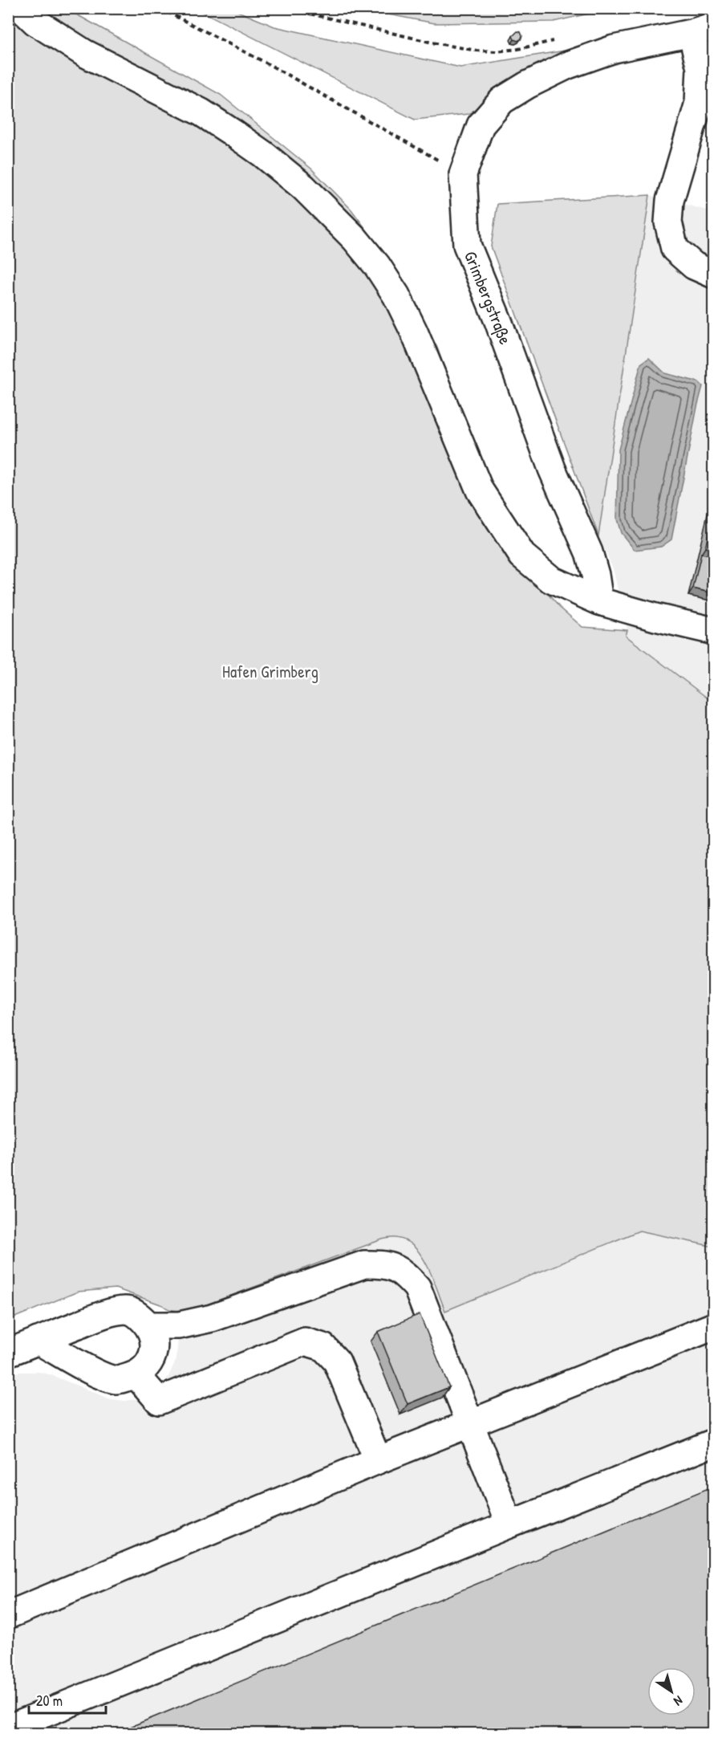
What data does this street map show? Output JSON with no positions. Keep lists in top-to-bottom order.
{
  "streets": {
    "street": ["Grimbergstraße"]
  },
  "parks": ["Hafen Grimberg"],
  "scale_bar": "20 m",
  "north": "bottom right"
}
